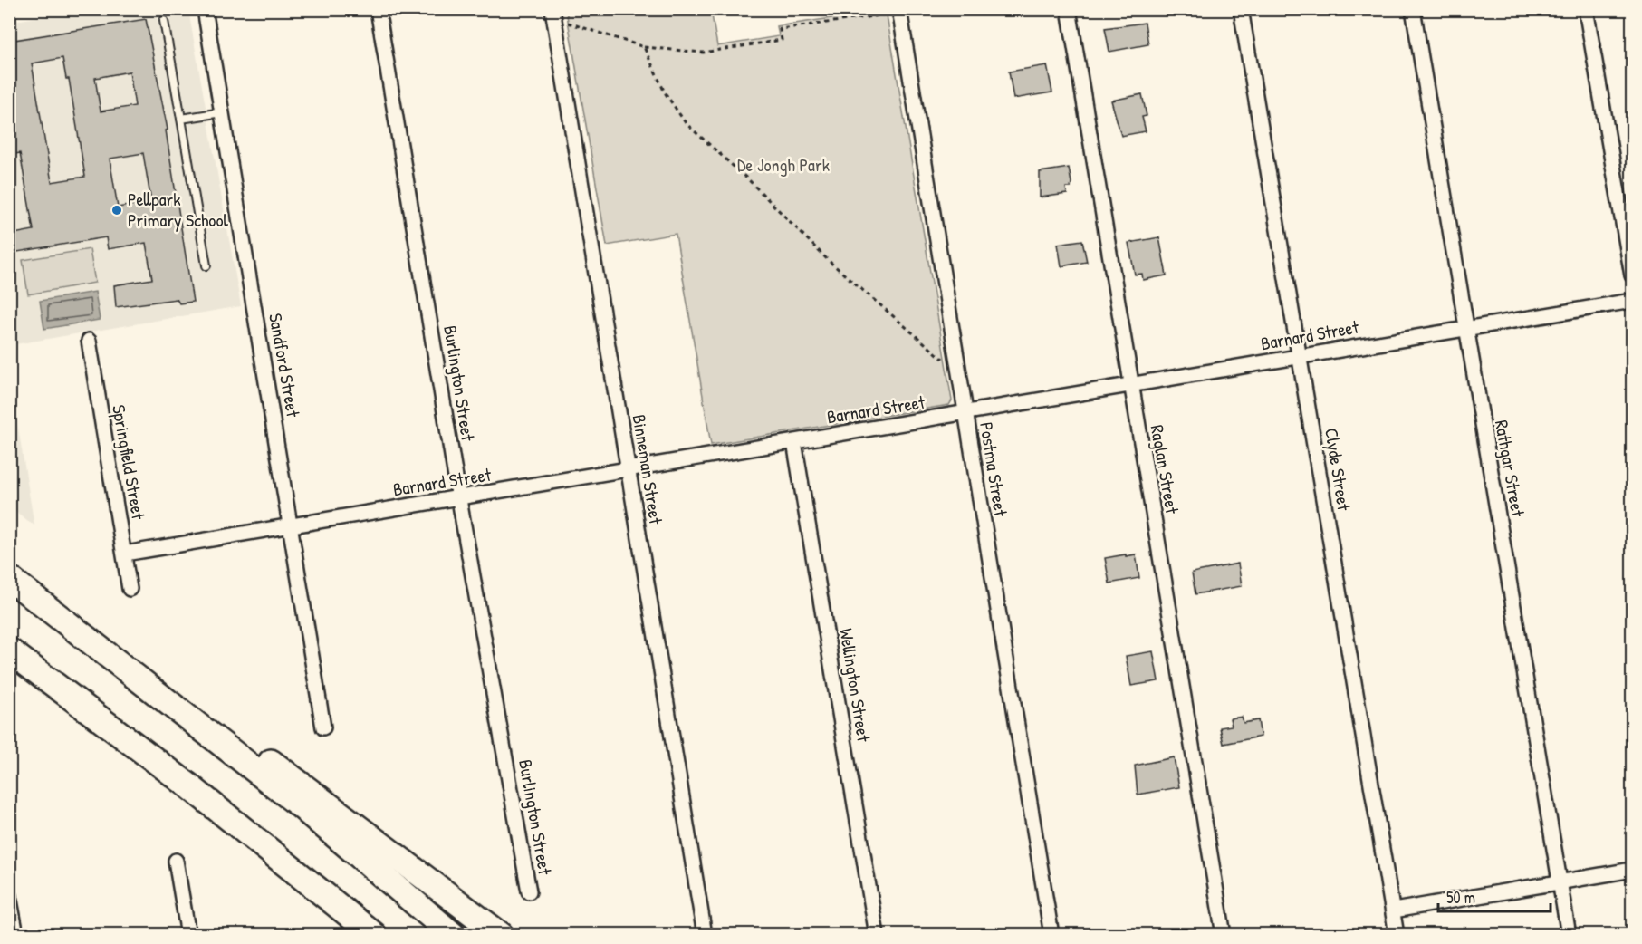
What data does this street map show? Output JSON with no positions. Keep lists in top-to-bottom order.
{
  "streets": {
    "street": [
      "Barnard Street",
      "Sandford Street",
      "Burlington Street",
      "Springfield Street",
      "Rathgar Street",
      "Binneman Street",
      "Postma Street",
      "Raglan Street",
      "Clyde Street",
      "Wellington Street"
    ]
  },
  "crossings": [
    ["Barnard Street", "Sandford Street"],
    ["Barnard Street", "Burlington Street"],
    ["Barnard Street", "Springfield Street"],
    ["Barnard Street", "Rathgar Street"],
    ["Barnard Street", "Binneman Street"],
    ["Barnard Street", "Postma Street"],
    ["Barnard Street", "Raglan Street"],
    ["Barnard Street", "Clyde Street"],
    ["Barnard Street", "Wellington Street"]
  ],
  "parks": ["De Jongh Park"],
  "places": ["Pellpark Primary School"],
  "scale_bar": "50 m"
}
